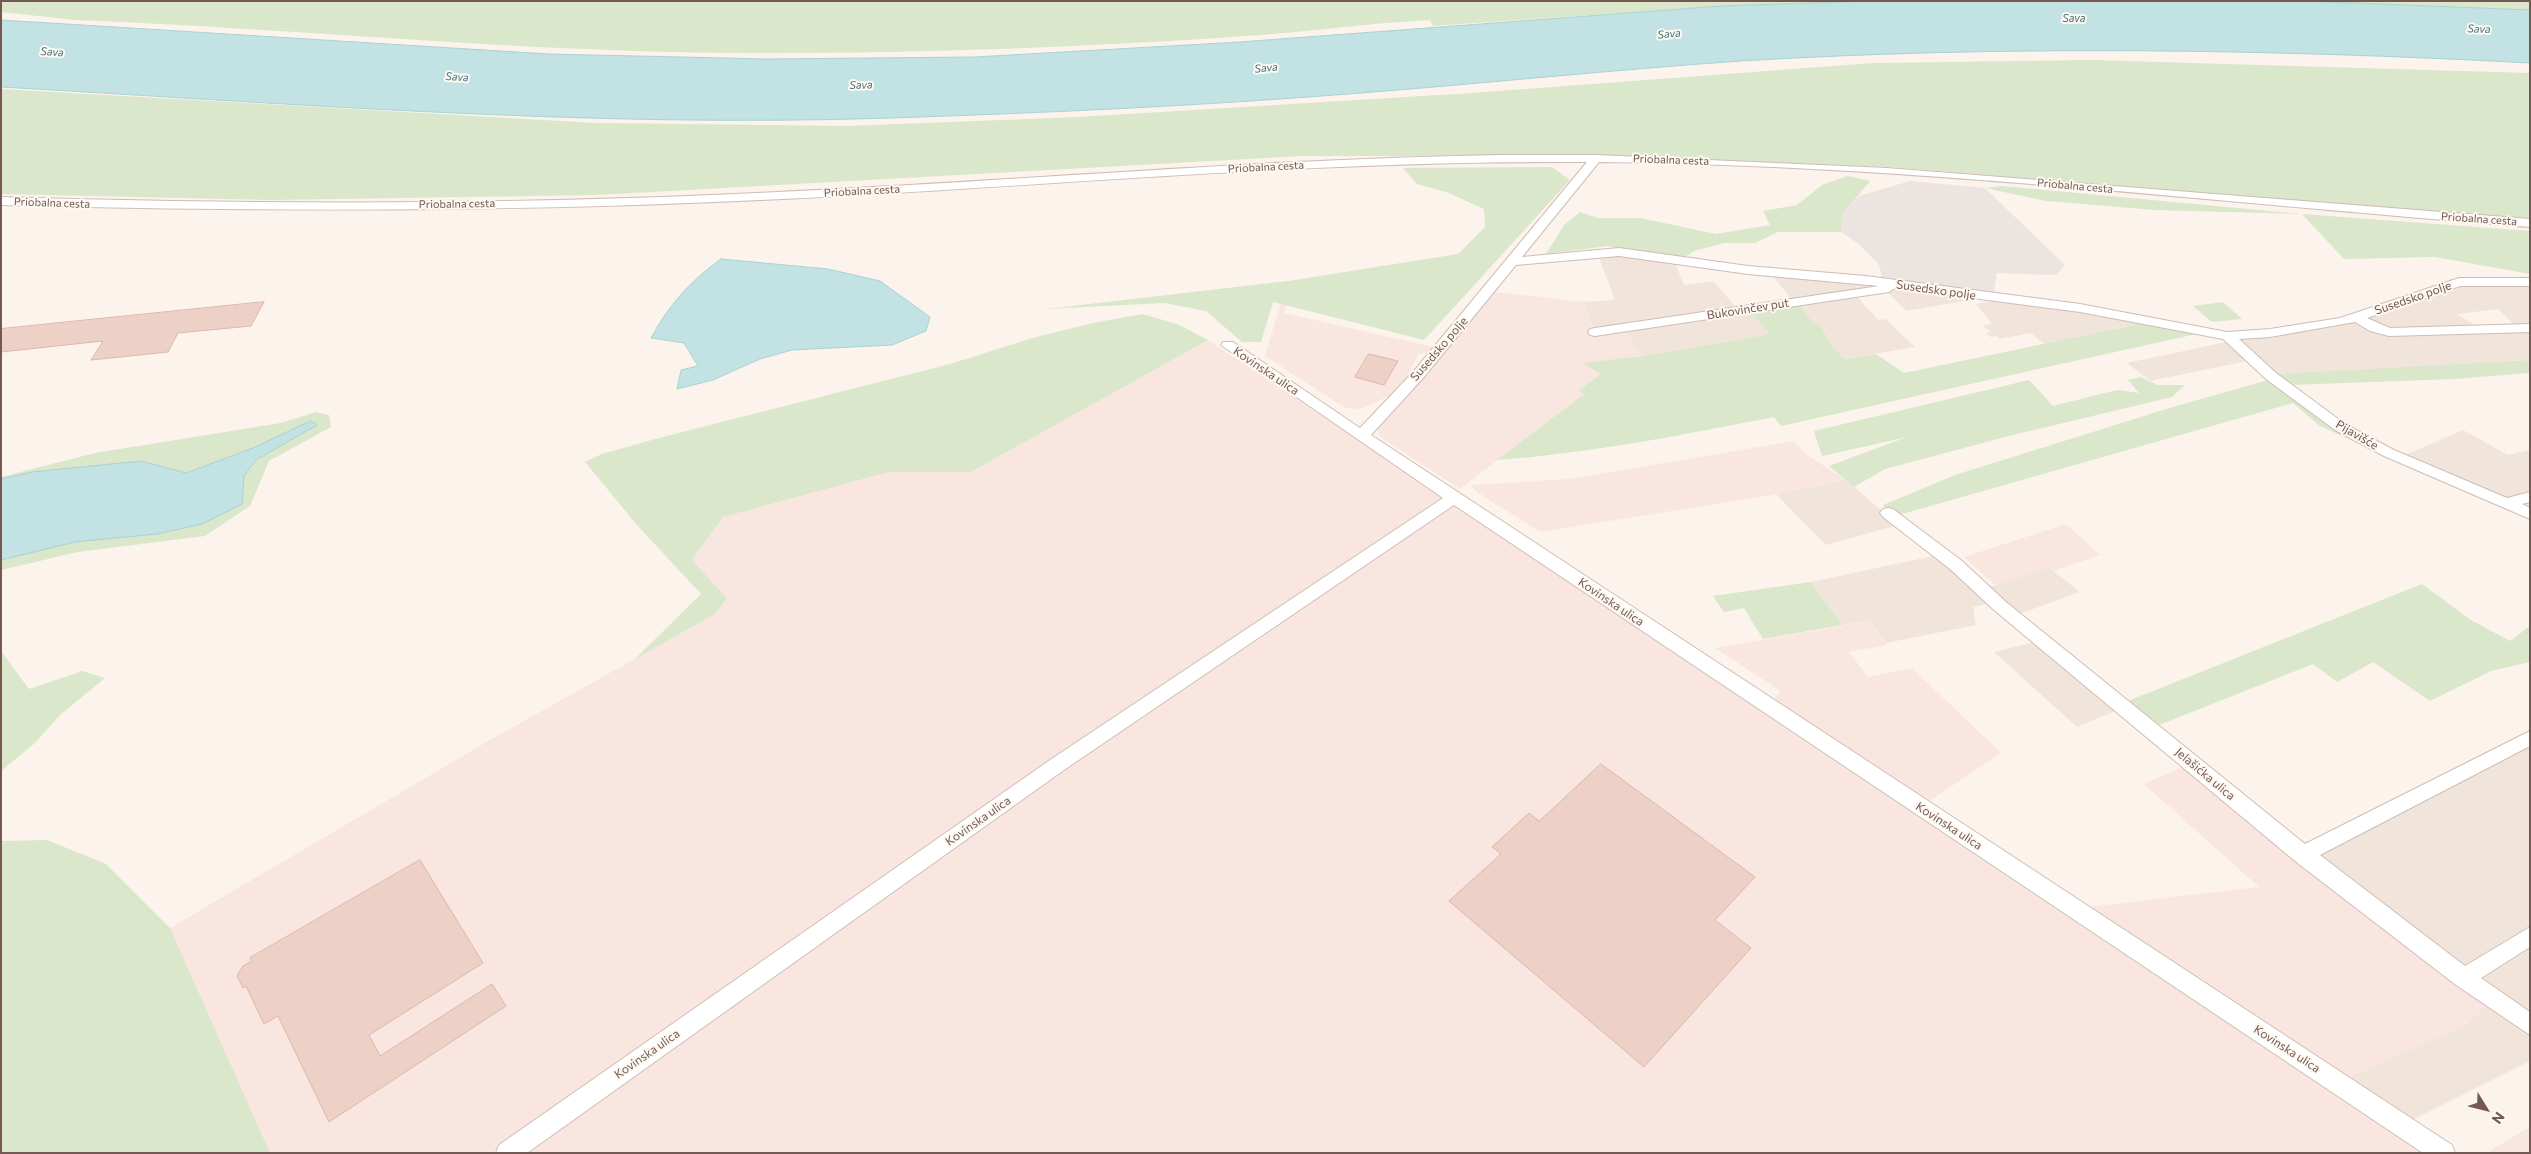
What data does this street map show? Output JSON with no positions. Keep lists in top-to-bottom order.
{
  "streets": {
    "street": [
      "Priobalna cesta",
      "Susedsko polje",
      "Bukovinčev put",
      "Kovinska ulica",
      "Pijavišće",
      "Jelašićka ulica"
    ]
  },
  "crossings": [
    ["Priobalna cesta", "Susedsko polje"],
    ["Susedsko polje", "Bukovinčev put"],
    ["Susedsko polje", "Kovinska ulica"],
    ["Susedsko polje", "Pijavišće"]
  ],
  "water": ["Sava"],
  "north": "bottom right"
}
